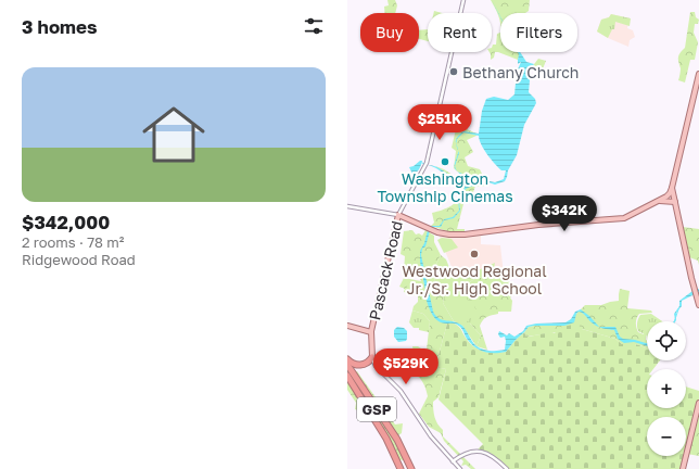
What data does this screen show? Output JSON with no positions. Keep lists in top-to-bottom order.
{
  "streets": {
    "highway": ["GSP"],
    "main road": ["Pascack Road"]
  },
  "places": ["Bethany Church", "Washington Township Cinemas", "Westwood Regional Jr./Sr. High School"],
  "page": {
    "heading": "3 homes",
    "chip": ["Buy", "Rent", "Filters"],
    "list": [
      {
        "name": "$342,000",
        "note": "2 rooms · 78 m² · Ridgewood Road"
      }
    ],
    "price": ["$251K", "$342K", "$529K"],
    "map_buttons": ["+", "−"]
  }
}
